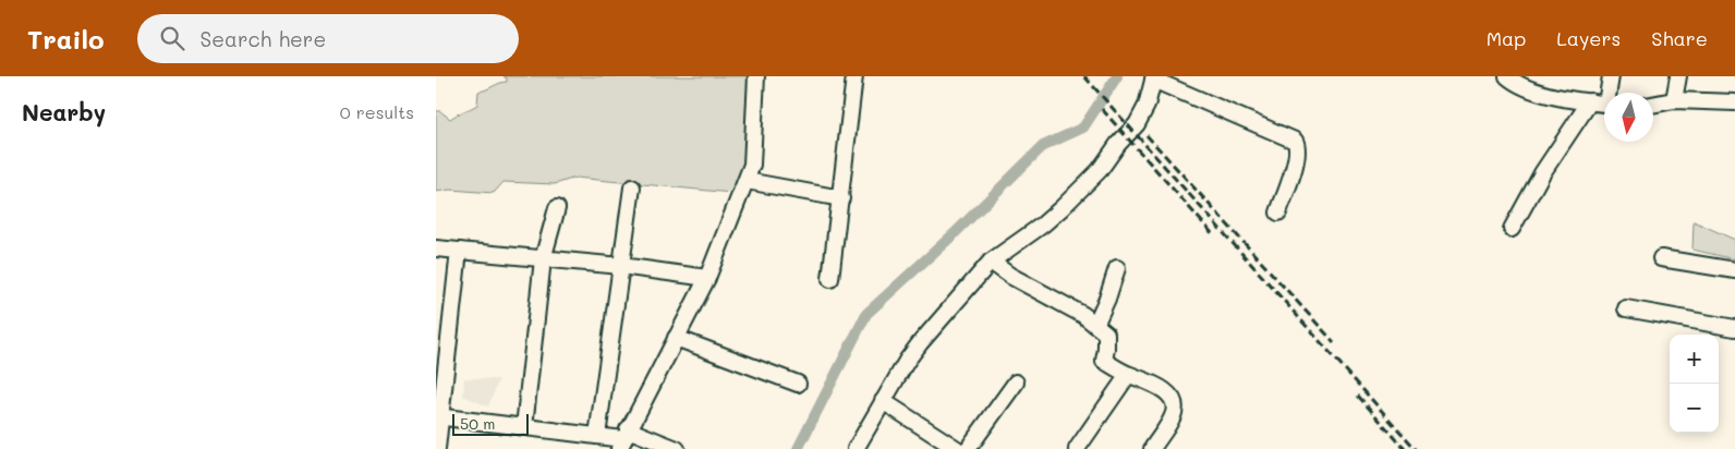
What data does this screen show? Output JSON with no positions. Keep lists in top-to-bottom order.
{
  "scale_bar": "50 m",
  "north": "bottom",
  "page": {
    "header": "Trailo",
    "search": "Search here",
    "nav": ["Map", "Layers", "Share"],
    "heading": ["Nearby", "0 results"],
    "map_buttons": ["+", "−"],
    "scale": "50 m"
  }
}
